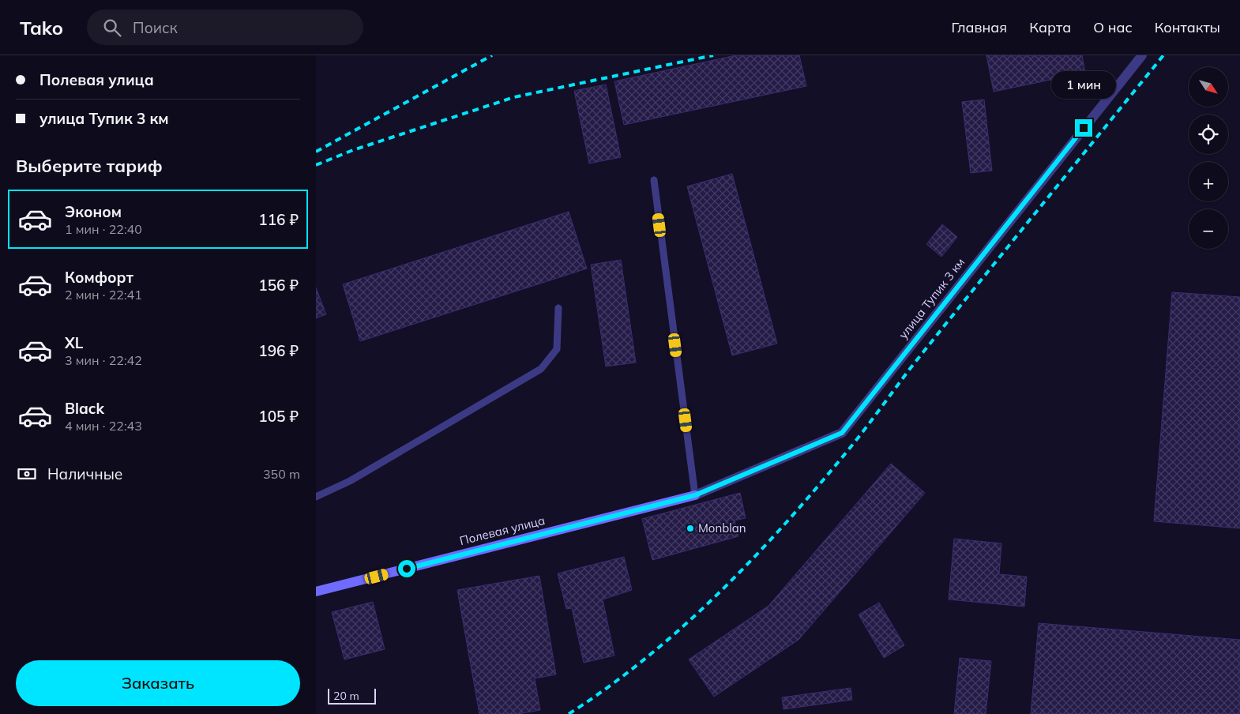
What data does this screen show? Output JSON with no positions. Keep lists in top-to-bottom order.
{
  "streets": {
    "street": ["улица Тупик 3 км", "Полевая улица"]
  },
  "crossings": [
    ["улица Тупик 3 км", "Полевая улица"]
  ],
  "places": ["Monblan"],
  "scale_bar": "20 m",
  "north": "bottom right",
  "page": {
    "header": "Tako",
    "search": "Поиск",
    "nav": [
      "Главная",
      "Карта",
      "О нас",
      "Контакты"
    ],
    "banner": ["Полевая улица", "улица Тупик 3 км"],
    "map_buttons": ["+", "−"],
    "bubble": "1 мин",
    "heading": "Выберите тариф",
    "list": [
      {
        "name": "Эконом",
        "note": "1 мин · 22:40",
        "value": "116 ₽"
      },
      {
        "name": "Комфорт",
        "note": "2 мин · 22:41",
        "value": "156 ₽"
      },
      {
        "name": "XL",
        "note": "3 мин · 22:42",
        "value": "196 ₽"
      },
      {
        "name": "Black",
        "note": "4 мин · 22:43",
        "value": "105 ₽"
      }
    ],
    "pay": ["Наличные", "350 m"],
    "buttons": "Заказать",
    "scale": "20 m"
  }
}
